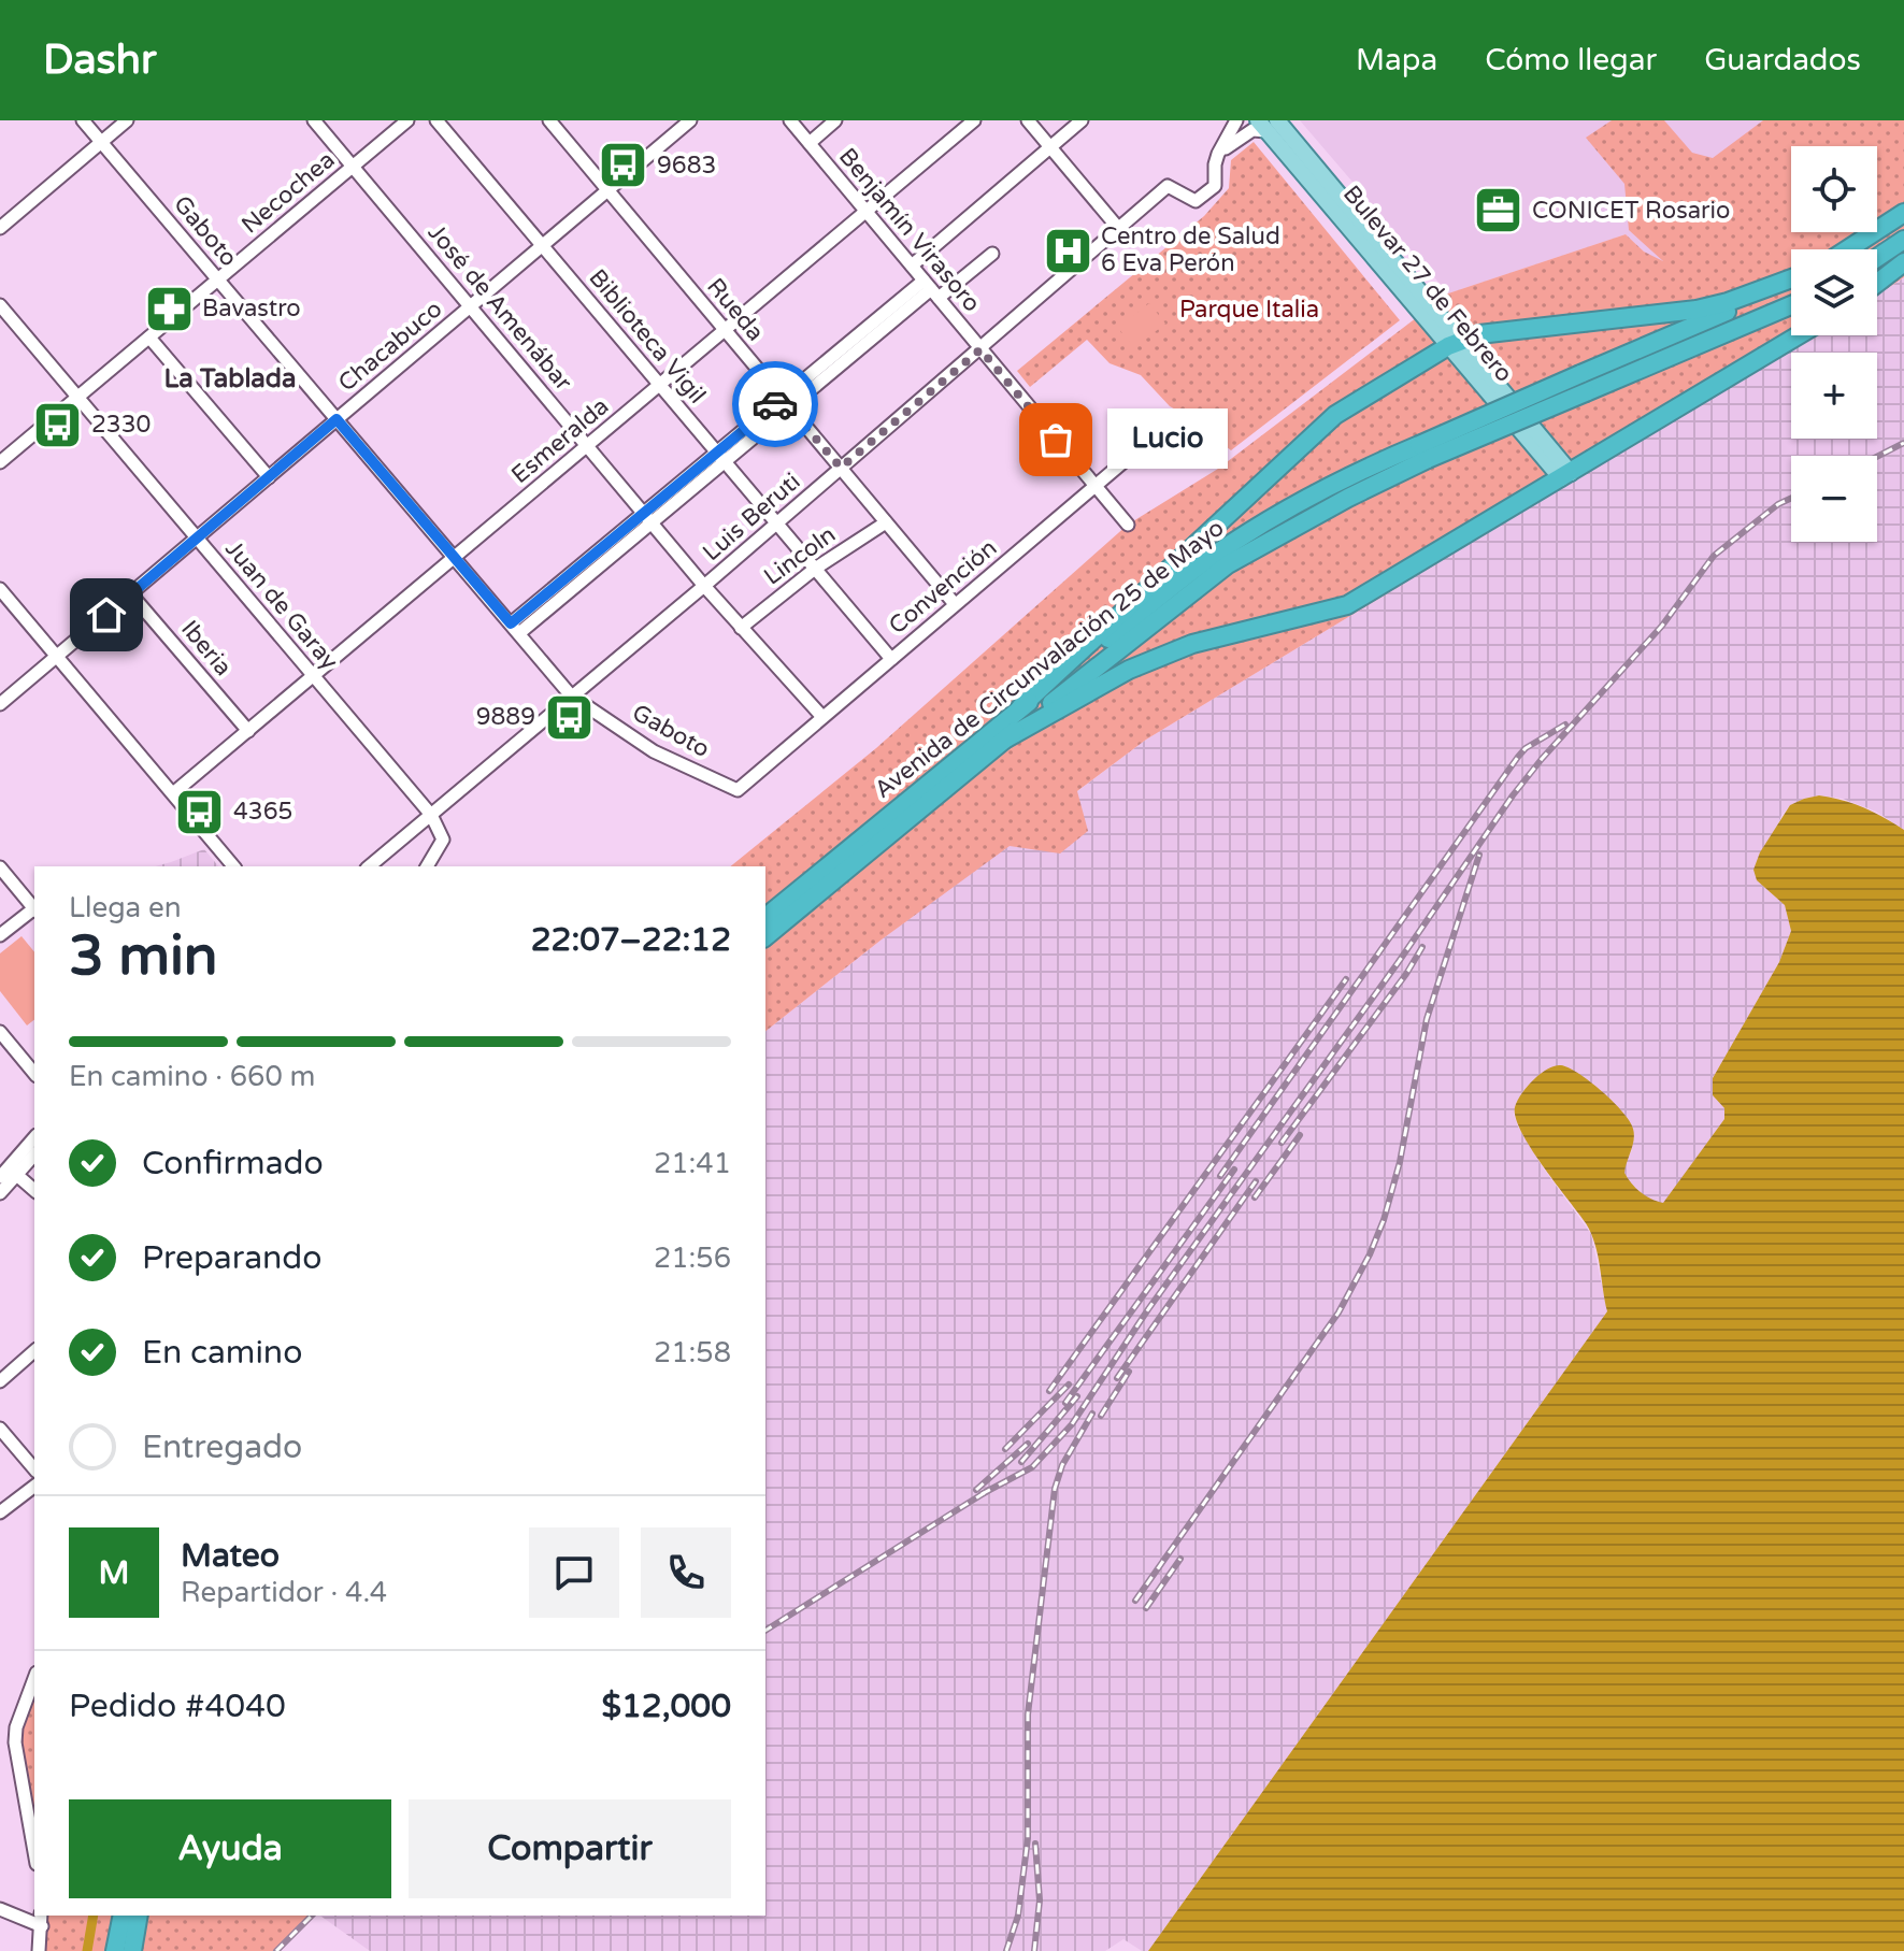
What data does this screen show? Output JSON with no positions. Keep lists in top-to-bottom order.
{
  "streets": {
    "highway": ["Avenida de Circunvalación 25 de Mayo"],
    "main road": ["Bulevar 27 de Febrero"],
    "street": [
      "Necochea",
      "Benjamín Virasoro",
      "Gaboto",
      "José de Amenábar",
      "Rueda",
      "Biblioteca Vigil",
      "Chacabuco",
      "Esmeralda",
      "Luis Beruti",
      "Lincoln",
      "Convención",
      "Juan de Garay",
      "Iberia"
    ]
  },
  "crossings": [
    ["Necochea", "Gaboto"],
    ["Necochea", "José de Amenábar"],
    ["Necochea", "Juan de Garay"],
    ["Benjamín Virasoro", "Esmeralda"],
    ["Benjamín Virasoro", "Luis Beruti"],
    ["Benjamín Virasoro", "Convención"],
    ["Gaboto", "Chacabuco"],
    ["Gaboto", "Esmeralda"],
    ["Gaboto", "Luis Beruti"],
    ["Gaboto", "Convención"],
    ["José de Amenábar", "Chacabuco"],
    ["José de Amenábar", "Esmeralda"],
    ["José de Amenábar", "Luis Beruti"],
    ["José de Amenábar", "Lincoln"],
    ["José de Amenábar", "Convención"],
    ["Rueda", "Chacabuco"],
    ["Rueda", "Esmeralda"],
    ["Rueda", "Luis Beruti"],
    ["Rueda", "Lincoln"],
    ["Rueda", "Convención"],
    ["Biblioteca Vigil", "Chacabuco"],
    ["Biblioteca Vigil", "Esmeralda"],
    ["Biblioteca Vigil", "Luis Beruti"],
    ["Biblioteca Vigil", "Lincoln"],
    ["Biblioteca Vigil", "Convención"],
    ["Chacabuco", "Juan de Garay"],
    ["Chacabuco", "Iberia"],
    ["Esmeralda", "Juan de Garay"],
    ["Esmeralda", "Iberia"],
    ["Luis Beruti", "Juan de Garay"]
  ],
  "districts": ["La Tablada"],
  "parks": ["Parque Italia"],
  "places": {
    "bus stop": [
      "9683",
      "2330",
      "9889",
      "4365"
    ],
    "office": ["CONICET Rosario"],
    "hospital": ["Centro de Salud 6 Eva Perón"],
    "pharmacy": ["Bavastro"],
    "other": ["Lucio"]
  },
  "page": {
    "header": "Dashr",
    "nav": ["Mapa", "Cómo llegar", "Guardados"],
    "map_buttons": ["+", "−"],
    "bubble": "Lucio",
    "heading": ["3 min", "Llega en", "22:07–22:12"],
    "panel": [
      "Mateo",
      "Repartidor · 4.4",
      "Pedido #4040",
      "$12,000"
    ],
    "bar": "En camino · 660 m",
    "list": [
      ["Confirmado", "21:41"],
      ["Preparando", "21:56"],
      ["En camino", "21:58"],
      "Entregado"
    ],
    "round": "M",
    "buttons": ["Ayuda", "Compartir"]
  }
}
